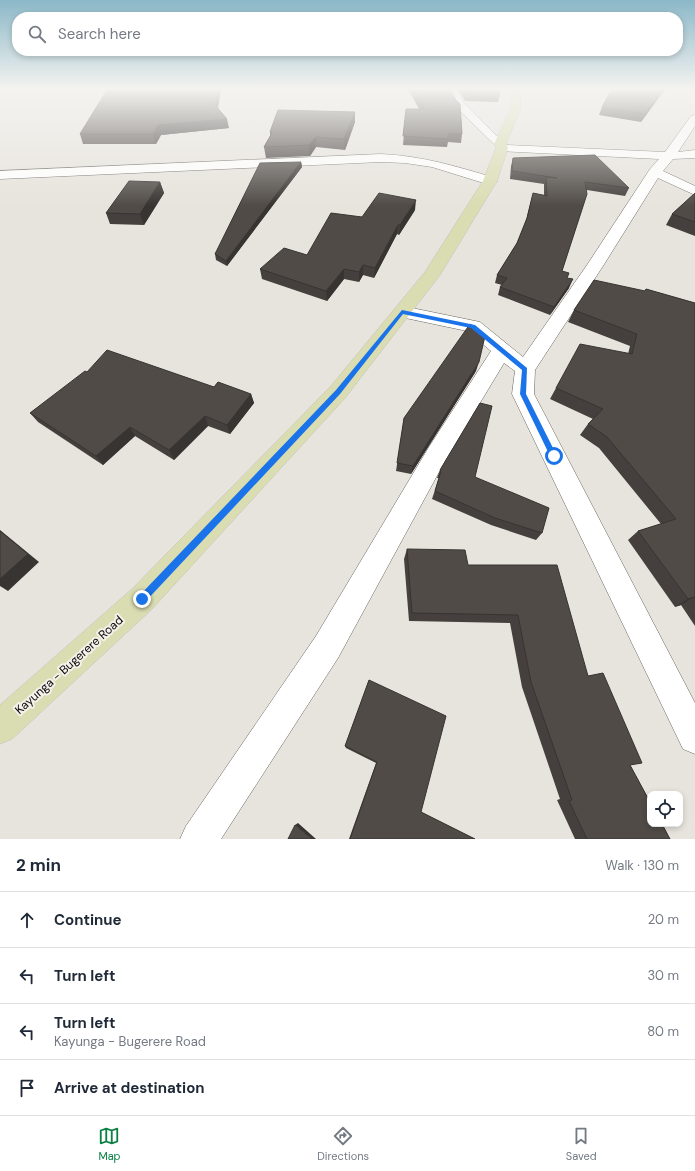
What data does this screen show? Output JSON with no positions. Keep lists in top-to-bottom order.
{
  "streets": {
    "main road": ["Kayunga - Bugerere Road"]
  },
  "page": {
    "search": "Search here",
    "heading": ["2 min", "Walk · 130 m"],
    "list": [
      ["Continue", "20 m"],
      ["Turn left", "30 m"],
      ["Turn left", "Kayunga - Bugerere Road", "80 m"],
      "Arrive at destination"
    ],
    "nav": ["Map", "Directions", "Saved"]
  }
}
